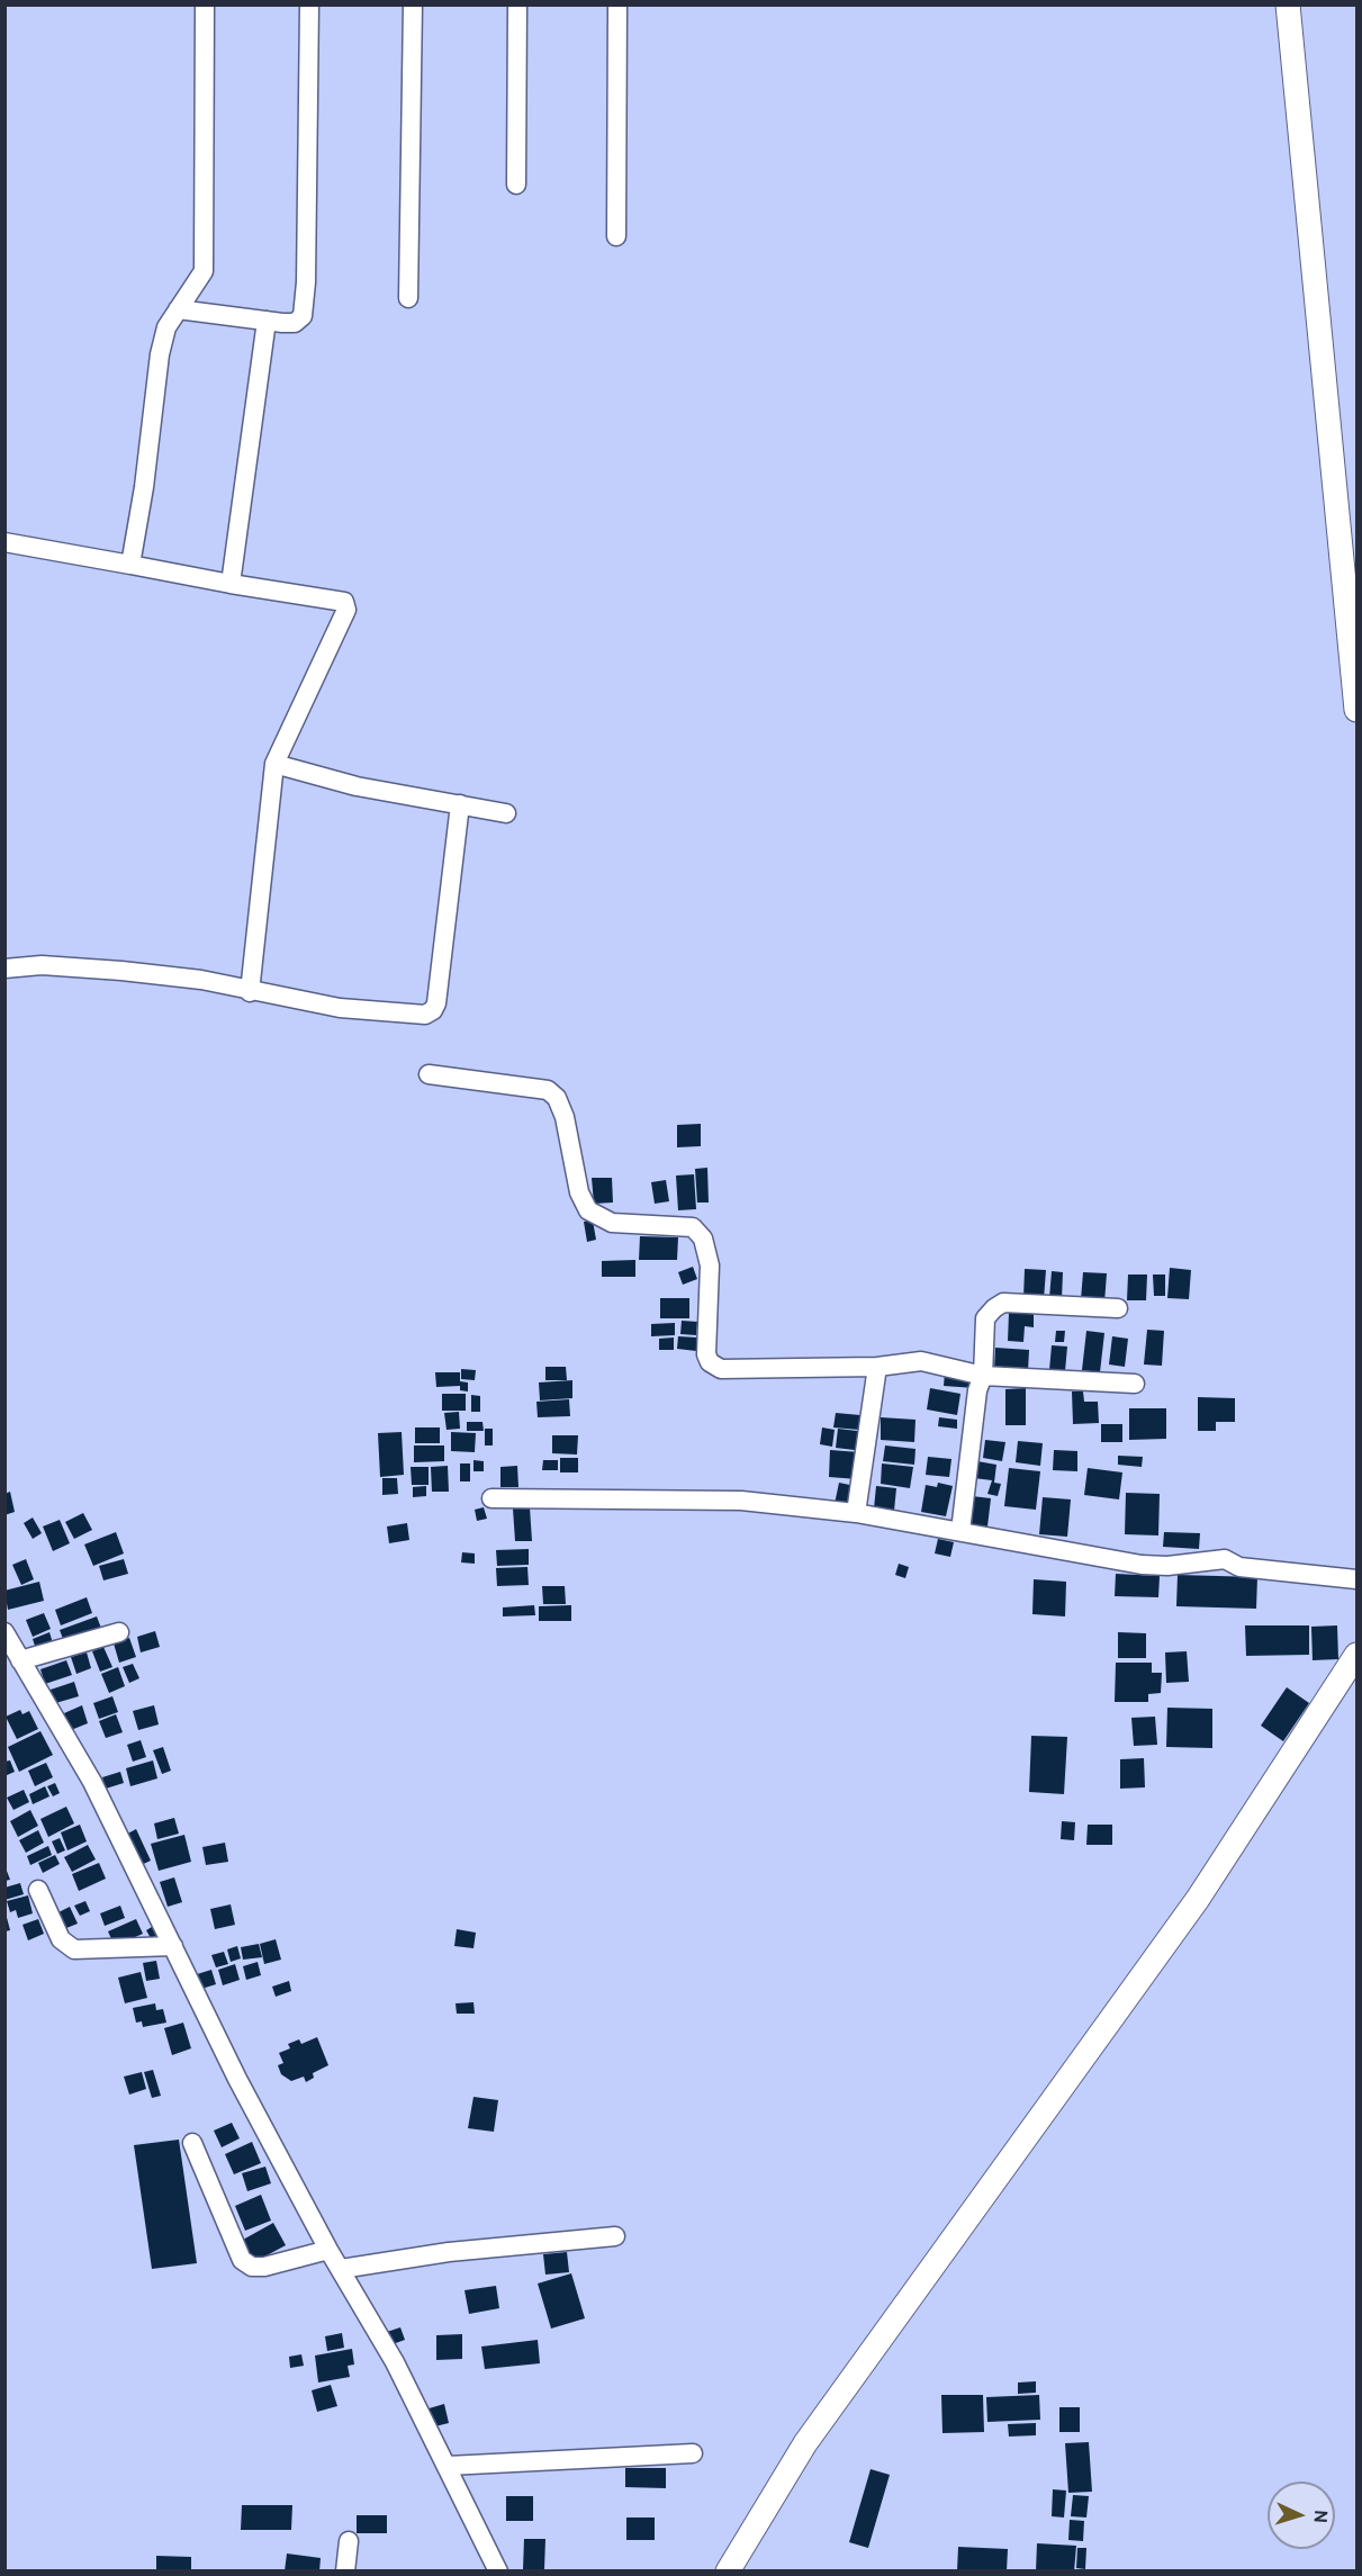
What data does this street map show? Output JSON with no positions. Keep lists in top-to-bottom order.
{
  "north": "right"
}
